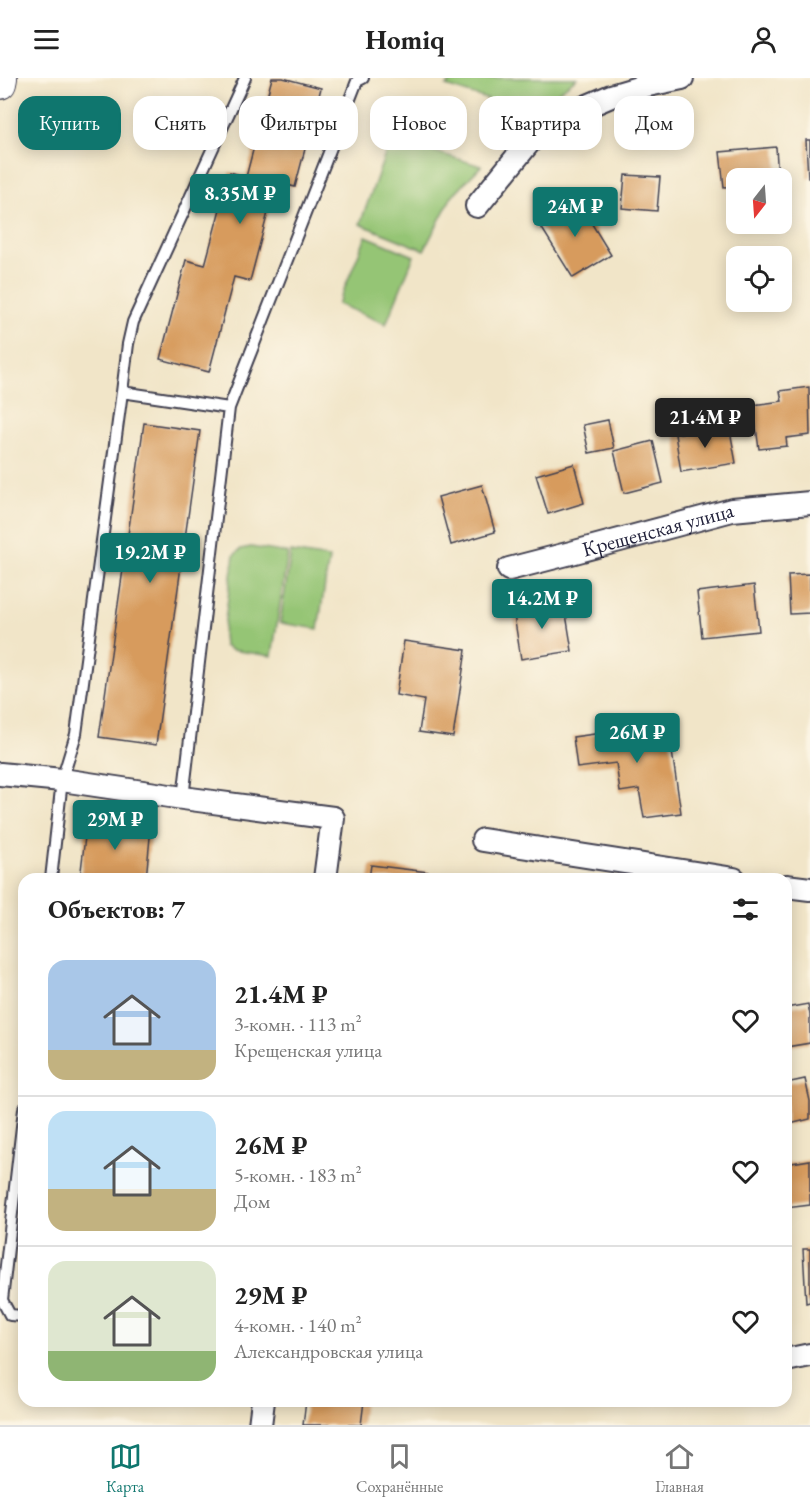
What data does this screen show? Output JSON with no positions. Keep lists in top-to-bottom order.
{
  "streets": {
    "street": ["Крещенская улица"]
  },
  "north": "bottom",
  "page": {
    "header": "Homiq",
    "chip": [
      "Купить",
      "Снять",
      "Фильтры",
      "Новое",
      "Квартира",
      "Дом"
    ],
    "price": [
      "8.35M ₽",
      "24M ₽",
      "21.4M ₽",
      "19.2M ₽",
      "14.2M ₽",
      "26M ₽",
      "29M ₽"
    ],
    "heading": "Объектов: 7",
    "list": [
      {
        "name": "21.4M ₽",
        "note": "3-комн. · 113 m² · Крещенская улица"
      },
      {
        "name": "26M ₽",
        "note": "5-комн. · 183 m² · Дом"
      },
      {
        "name": "29M ₽",
        "note": "4-комн. · 140 m² · Александровская улица"
      }
    ],
    "tabs": ["Карта", "Сохранённые", "Главная"]
  }
}
